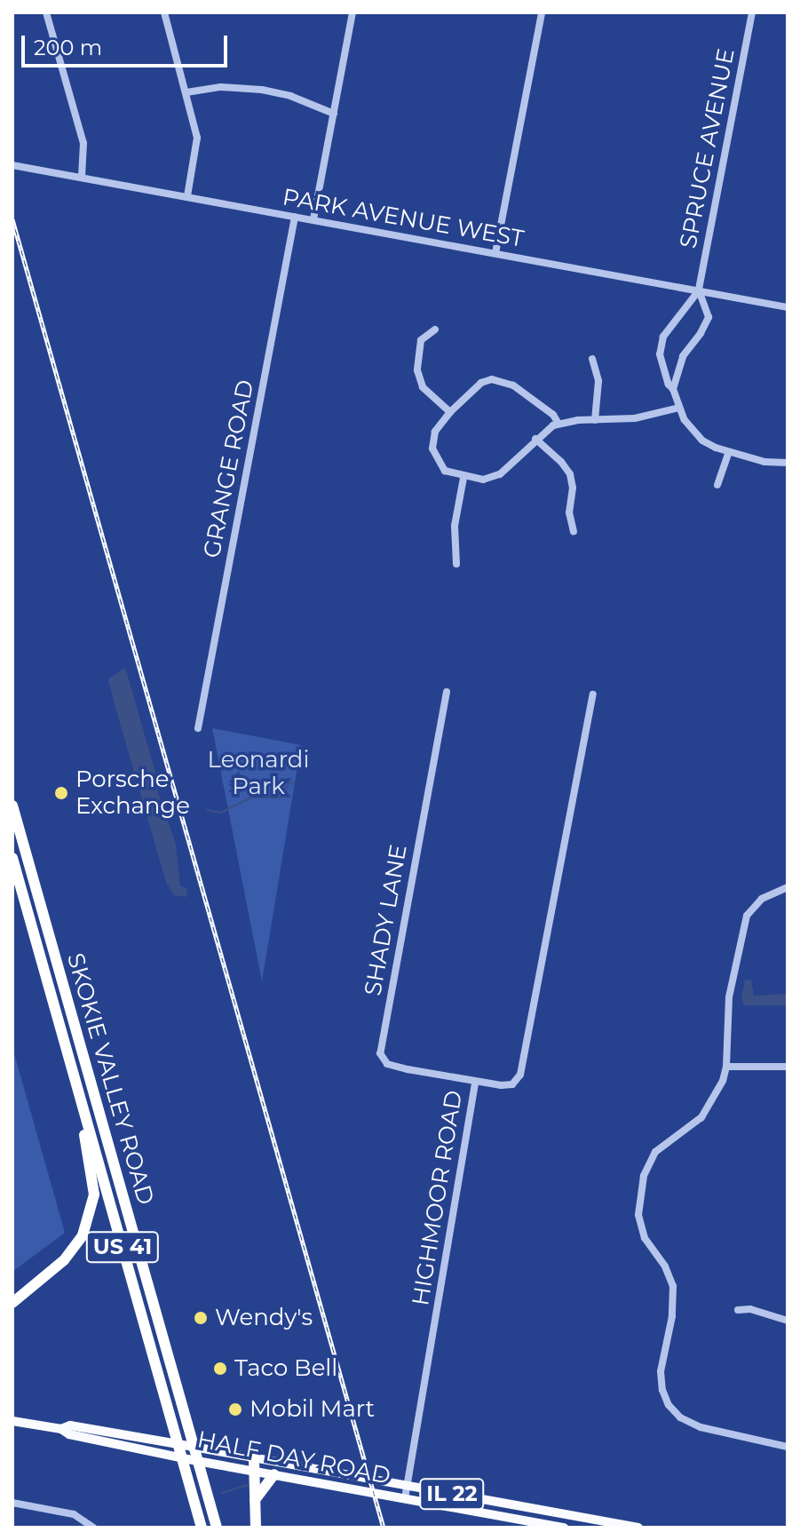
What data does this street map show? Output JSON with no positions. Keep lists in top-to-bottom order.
{
  "streets": {
    "highway": ["SKOKIE VALLEY ROAD", "US 41"],
    "main road": ["HALF DAY ROAD", "IL 22"],
    "street": [
      "SPRUCE AVENUE",
      "PARK AVENUE WEST",
      "GRANGE ROAD",
      "SHADY LANE",
      "HIGHMOOR ROAD"
    ]
  },
  "crossings": [
    ["SPRUCE AVENUE", "PARK AVENUE WEST"],
    ["PARK AVENUE WEST", "GRANGE ROAD"],
    ["SHADY LANE", "HIGHMOOR ROAD"],
    ["SKOKIE VALLEY ROAD", "HALF DAY ROAD"],
    ["HIGHMOOR ROAD", "HALF DAY ROAD"]
  ],
  "parks": ["Leonardi Park"],
  "places": [
    "Porsche Exchange",
    "Wendy's",
    "Taco Bell",
    "Mobil Mart"
  ],
  "scale_bar": "200 m"
}
